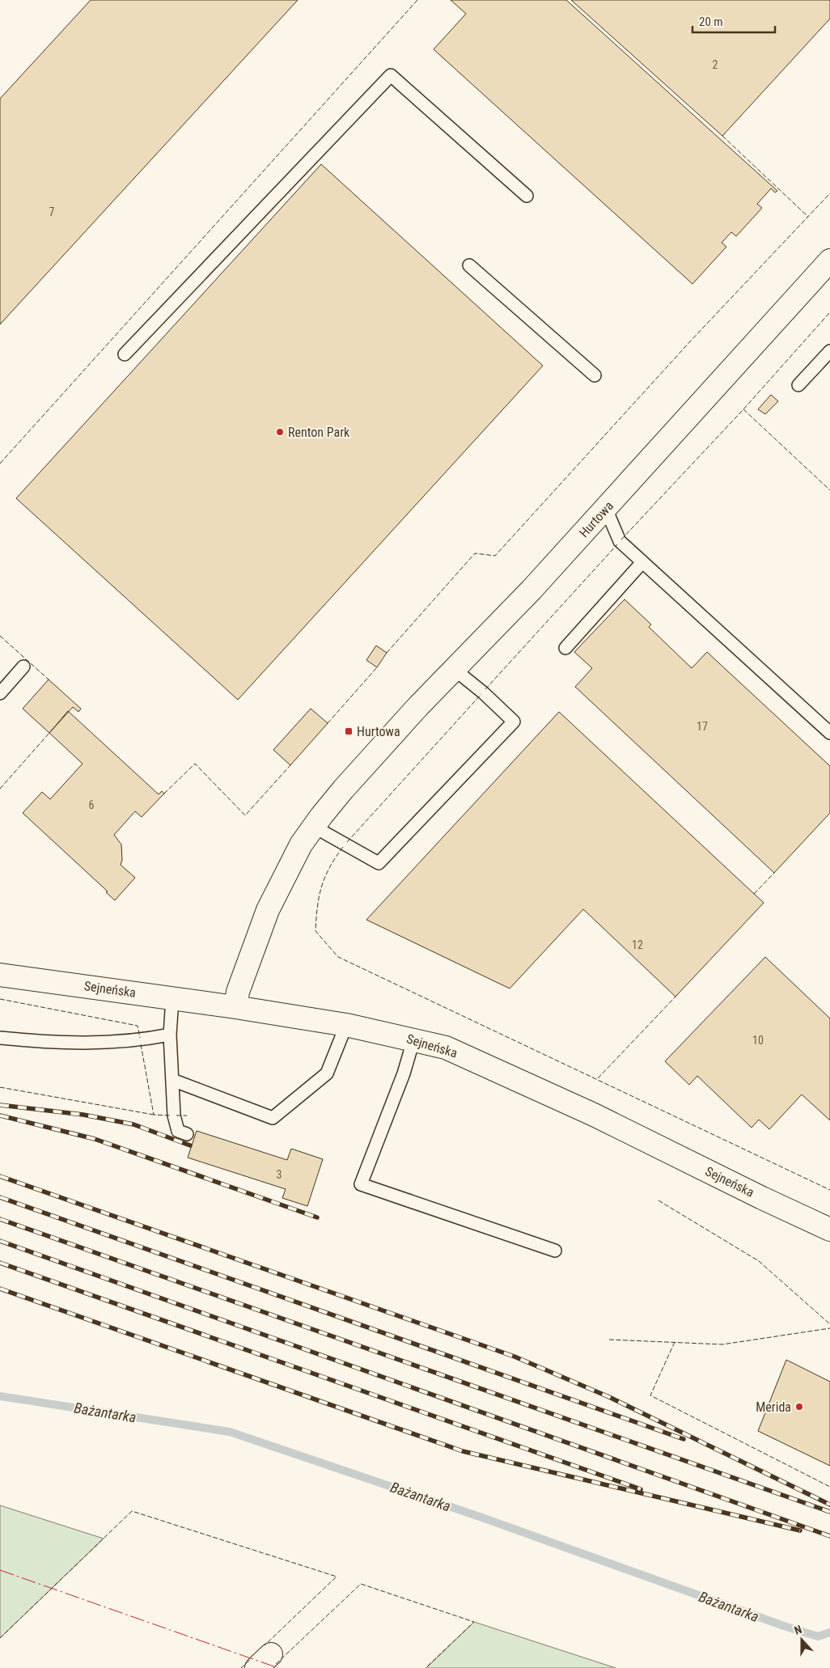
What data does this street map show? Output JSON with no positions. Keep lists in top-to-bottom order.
{
  "streets": {
    "street": ["Hurtowa", "Sejneńska"]
  },
  "crossings": [
    ["Hurtowa", "Sejneńska"]
  ],
  "water": ["Bażantarka"],
  "places": {
    "other": ["Renton Park", "Merida"],
    "transit": ["Hurtowa"]
  },
  "house_numbers": [
    "2",
    "7",
    "17",
    "6",
    "12",
    "10",
    "3"
  ],
  "scale_bar": "20 m",
  "north": "top"
}
